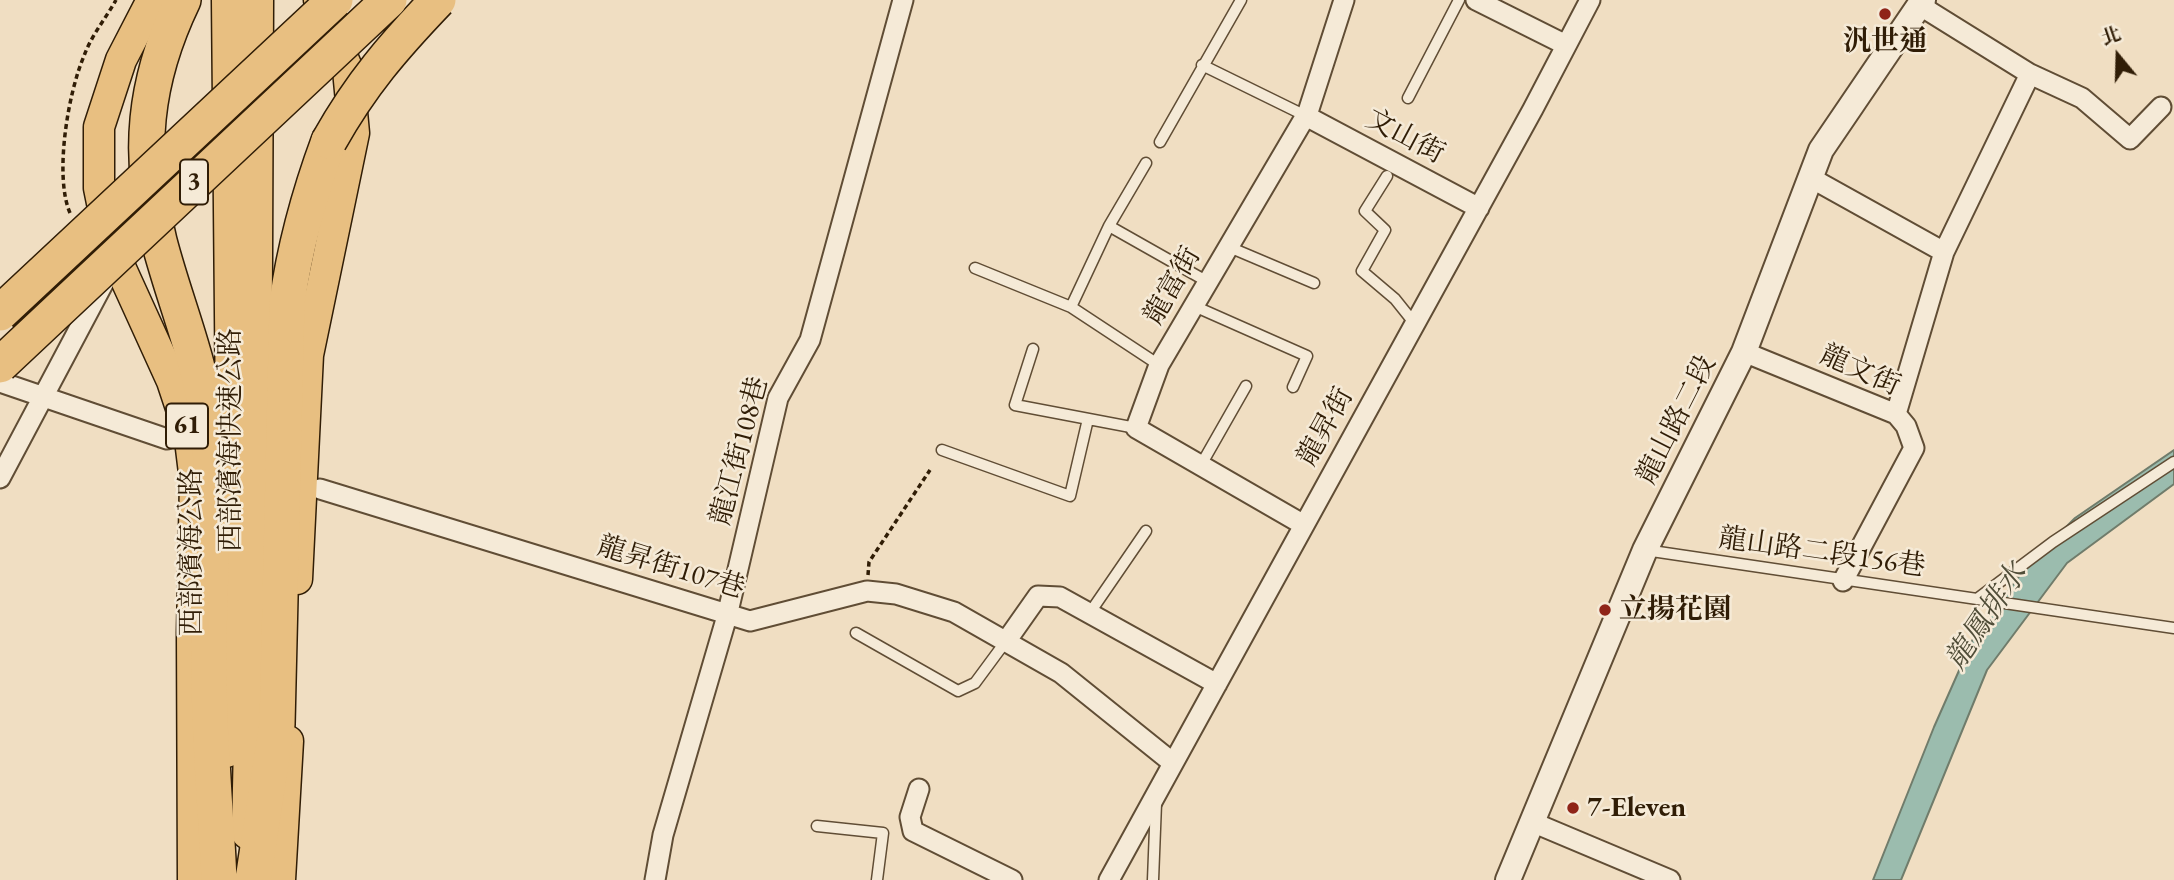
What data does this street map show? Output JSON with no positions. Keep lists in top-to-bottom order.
{
  "streets": {
    "highway": ["3", "61", "西部濱海快速公路"],
    "main road": ["西部濱海公路"],
    "street": [
      "文山街",
      "龍富街",
      "龍文街",
      "龍山路二段",
      "龍昇街",
      "龍江街108巷",
      "龍昇街107巷"
    ],
    "lane": ["龍山路二段156巷"]
  },
  "crossings": [
    ["文山街", "龍富街"],
    ["文山街", "龍昇街"],
    ["龍文街", "龍山路二段"],
    ["龍文街", "龍山路二段156巷"],
    ["龍山路二段", "龍山路二段156巷"],
    ["龍昇街", "龍昇街107巷"],
    ["龍江街108巷", "龍昇街107巷"]
  ],
  "water": ["龍鳳排水"],
  "places": ["汎世通", "立揚花園", "7-Eleven"],
  "north": "top"
}
